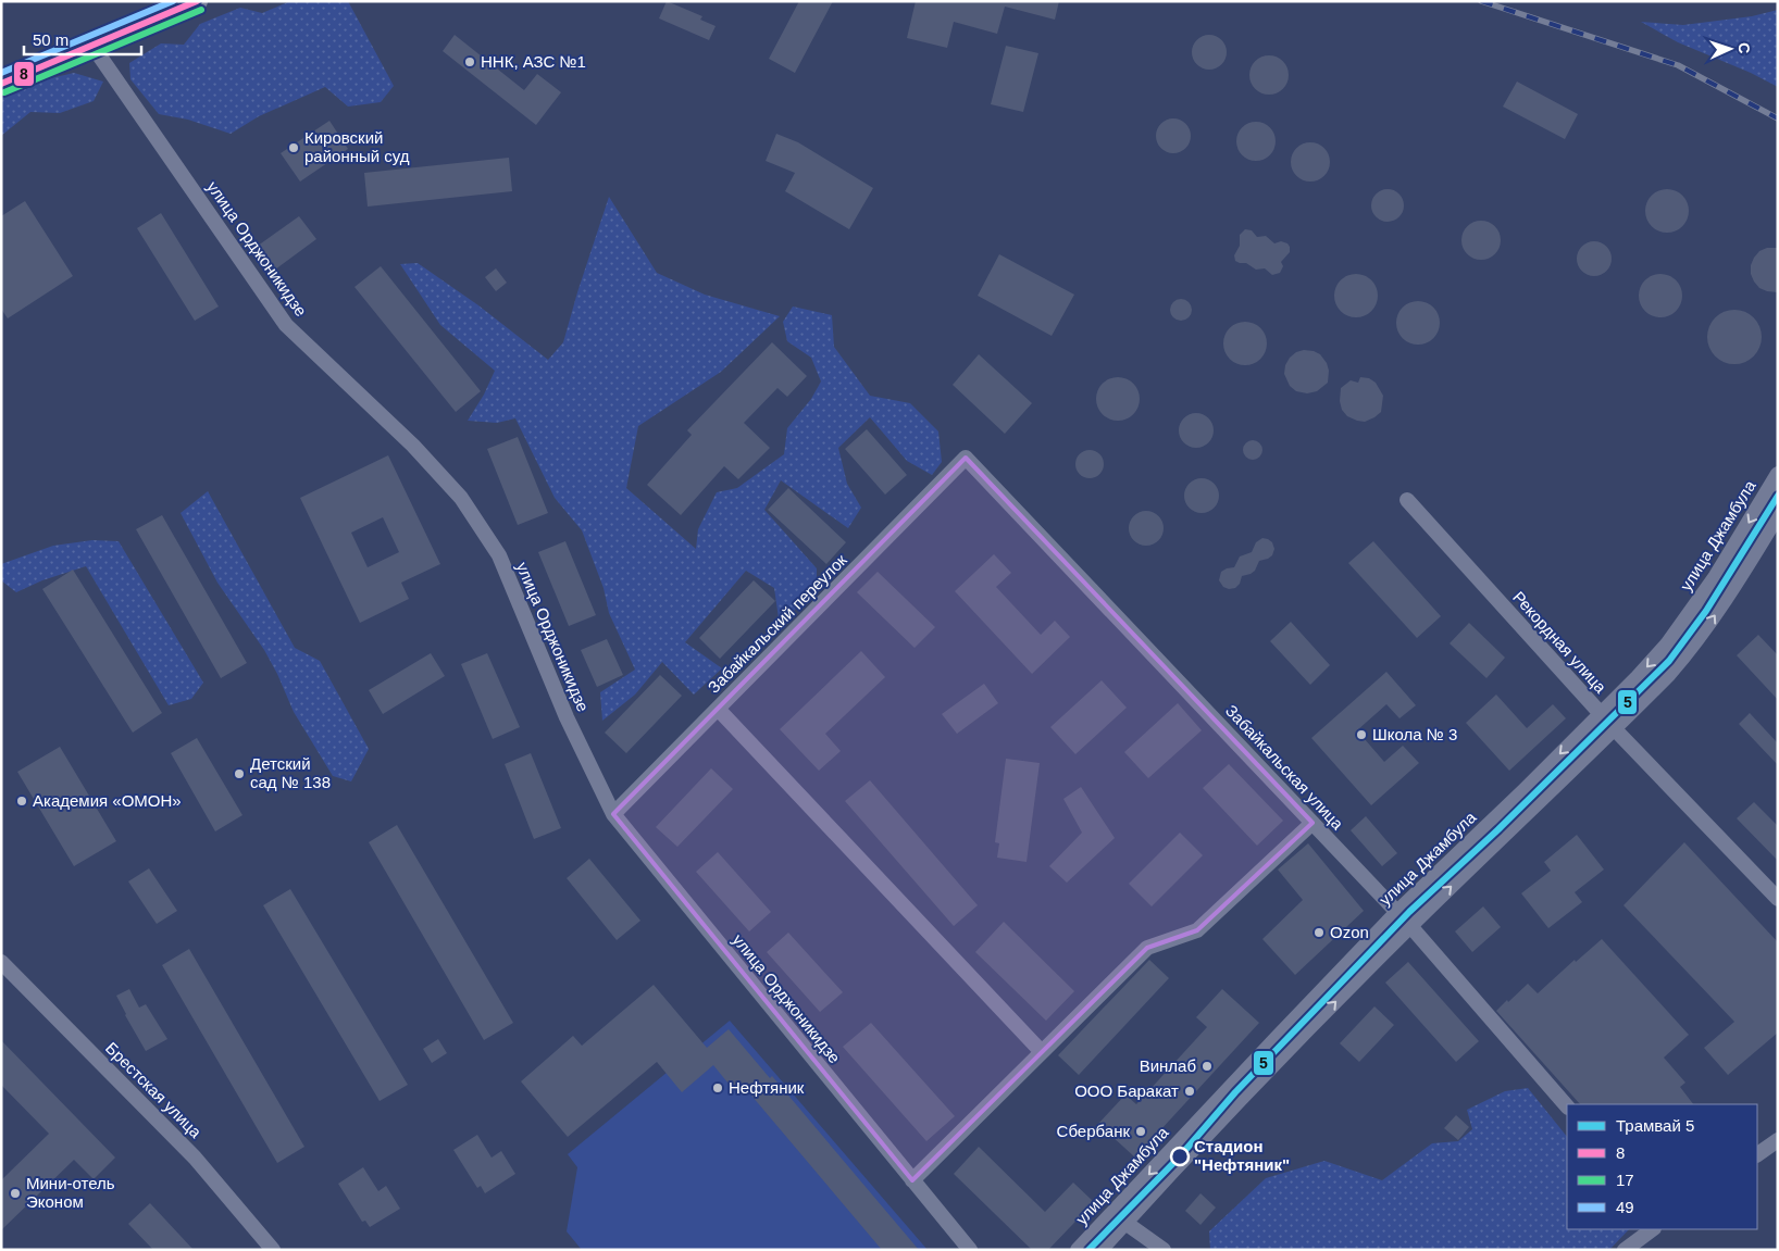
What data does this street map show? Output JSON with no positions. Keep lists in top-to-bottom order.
{
  "streets": {
    "street": [
      "улица Орджоникидзе",
      "улица Джамбула",
      "Забайкальский переулок",
      "Рекордная улица",
      "Забайкальская улица",
      "Брестская улица"
    ]
  },
  "crossings": [
    ["улица Орджоникидзе", "Забайкальский переулок"],
    ["улица Джамбула", "Рекордная улица"],
    ["улица Джамбула", "Забайкальская улица"],
    ["Забайкальский переулок", "Забайкальская улица"]
  ],
  "places": [
    "ННК, АЗС №1",
    "Кировский районный суд",
    "Школа № 3",
    "Детский сад № 138",
    "Академия «ОМОН»",
    "Ozon",
    "Винлаб",
    "Нефтяник",
    "ООО Баракат",
    "Сбербанк",
    "Стадион \"Нефтяник\"",
    "Мини-отель Эконом"
  ],
  "lines": [
    "transit line 8",
    "transit line 49",
    "transit line 17",
    "tram line 5"
  ],
  "legend": [
    "Трамвай 5",
    "8",
    "17",
    "49"
  ],
  "scale_bar": "50 m",
  "north": "right"
}
